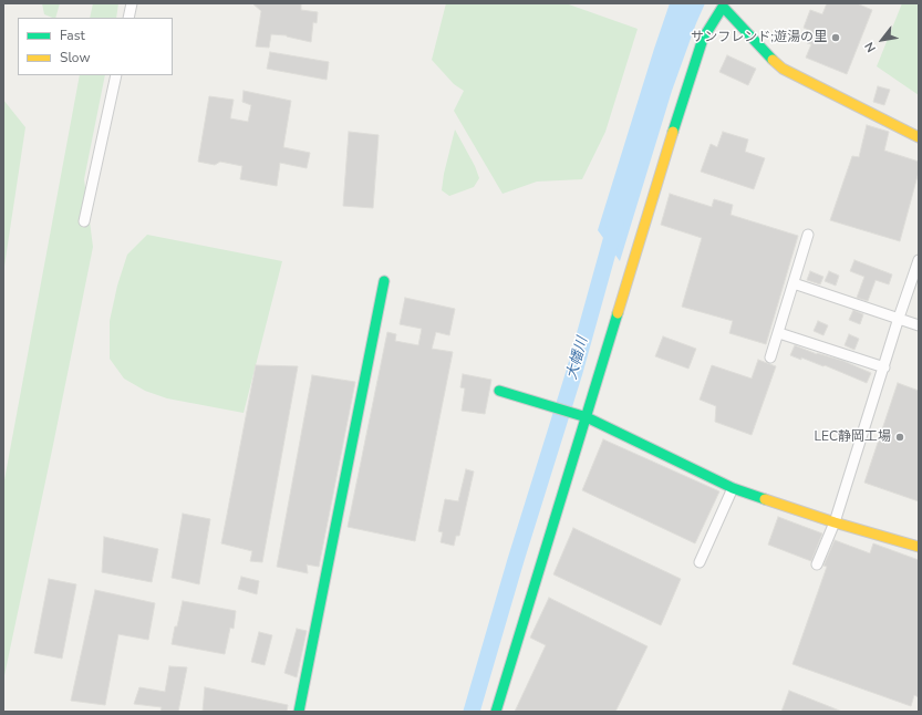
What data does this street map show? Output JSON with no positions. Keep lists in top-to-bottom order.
{
  "water": ["大幡川"],
  "places": ["サンフレンド;遊湯の里", "LEC静岡工場"],
  "legend": ["Fast", "Slow"],
  "north": "bottom left"
}
